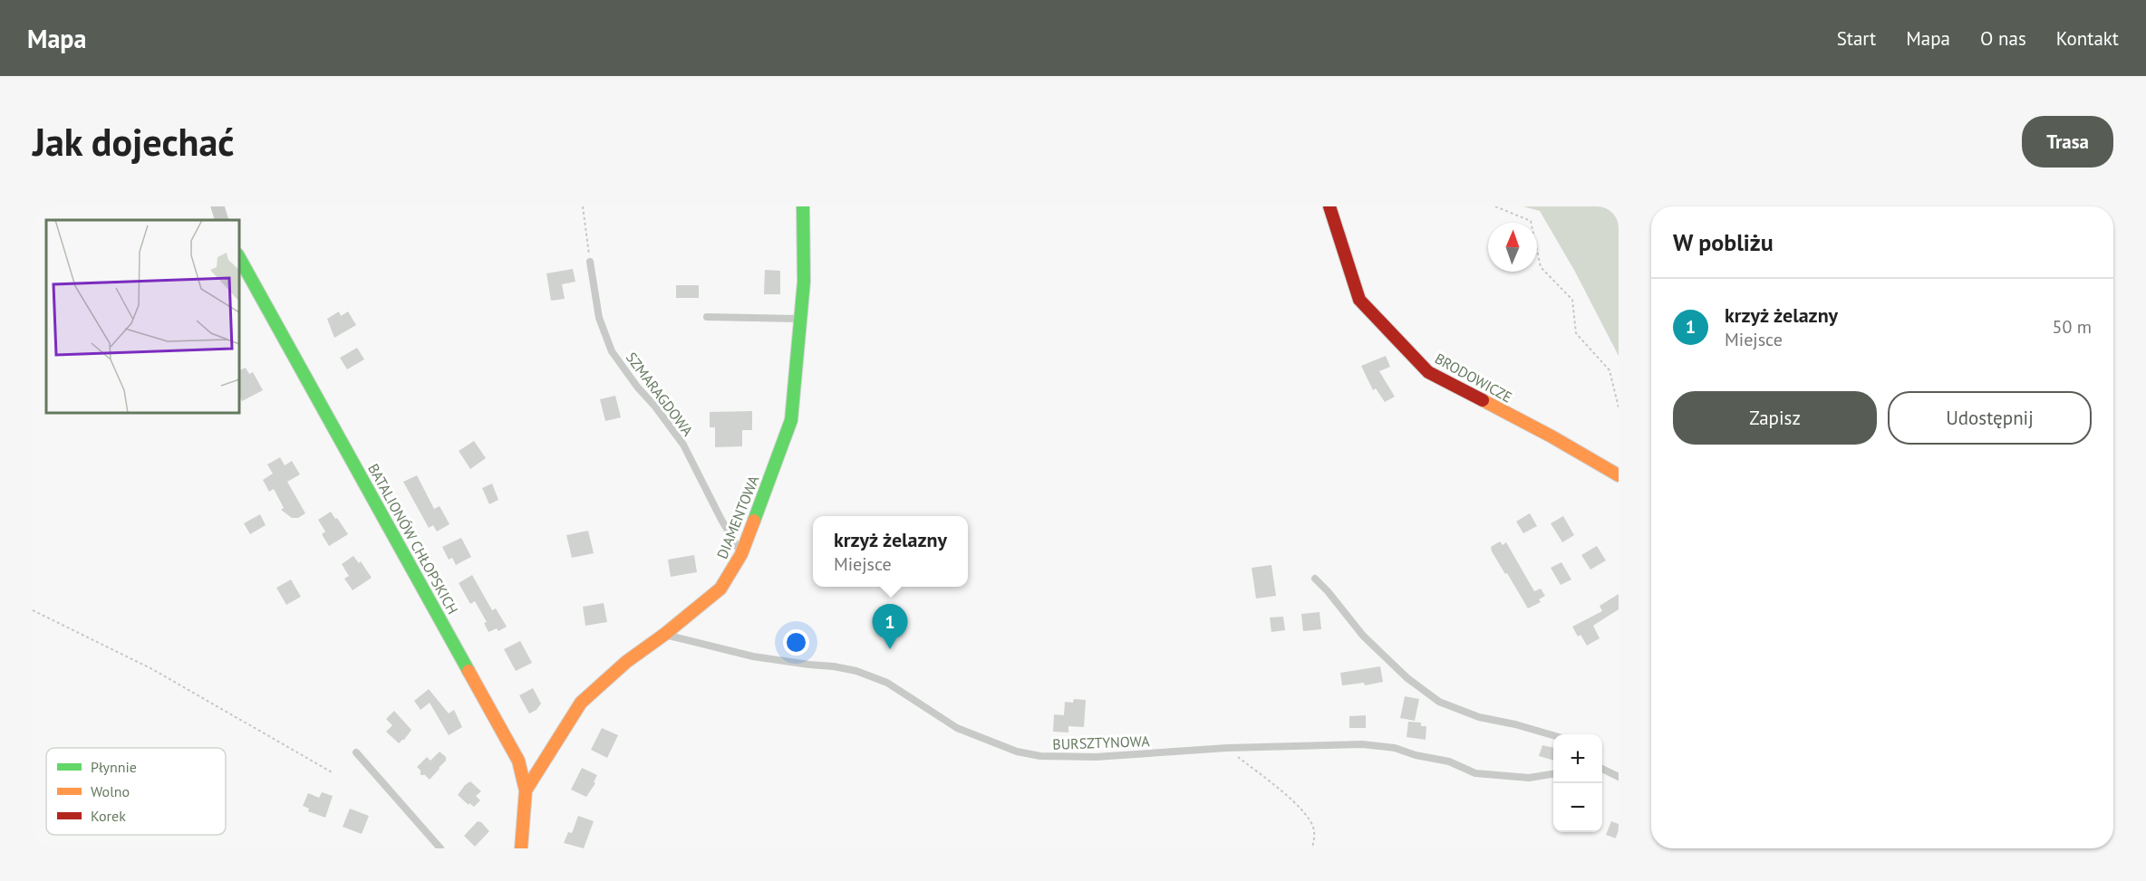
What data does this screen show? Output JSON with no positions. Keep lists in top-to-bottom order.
{
  "streets": {
    "street": ["BRODOWICZE", "DIAMENTOWA", "BATALIONÓW CHŁOPSKICH"],
    "lane": ["SZMARAGDOWA", "BURSZTYNOWA"]
  },
  "crossings": [
    ["SZMARAGDOWA", "DIAMENTOWA"],
    ["DIAMENTOWA", "BATALIONÓW CHŁOPSKICH"],
    ["DIAMENTOWA", "BURSZTYNOWA"]
  ],
  "legend": ["Płynnie", "Wolno", "Korek"],
  "north": "top",
  "page": {
    "header": "Mapa",
    "nav": [
      "Start",
      "Mapa",
      "O nas",
      "Kontakt"
    ],
    "buttons": [
      "Trasa",
      ["Zapisz", "Udostępnij"]
    ],
    "title": "Jak dojechać",
    "heading": "W pobliżu",
    "list": [
      {
        "mark": "1",
        "name": "krzyż żelazny",
        "note": "Miejsce",
        "value": "50 m"
      }
    ],
    "popup": ["krzyż żelazny", "Miejsce"],
    "pins": "1",
    "map_buttons": ["+", "−"]
  }
}
